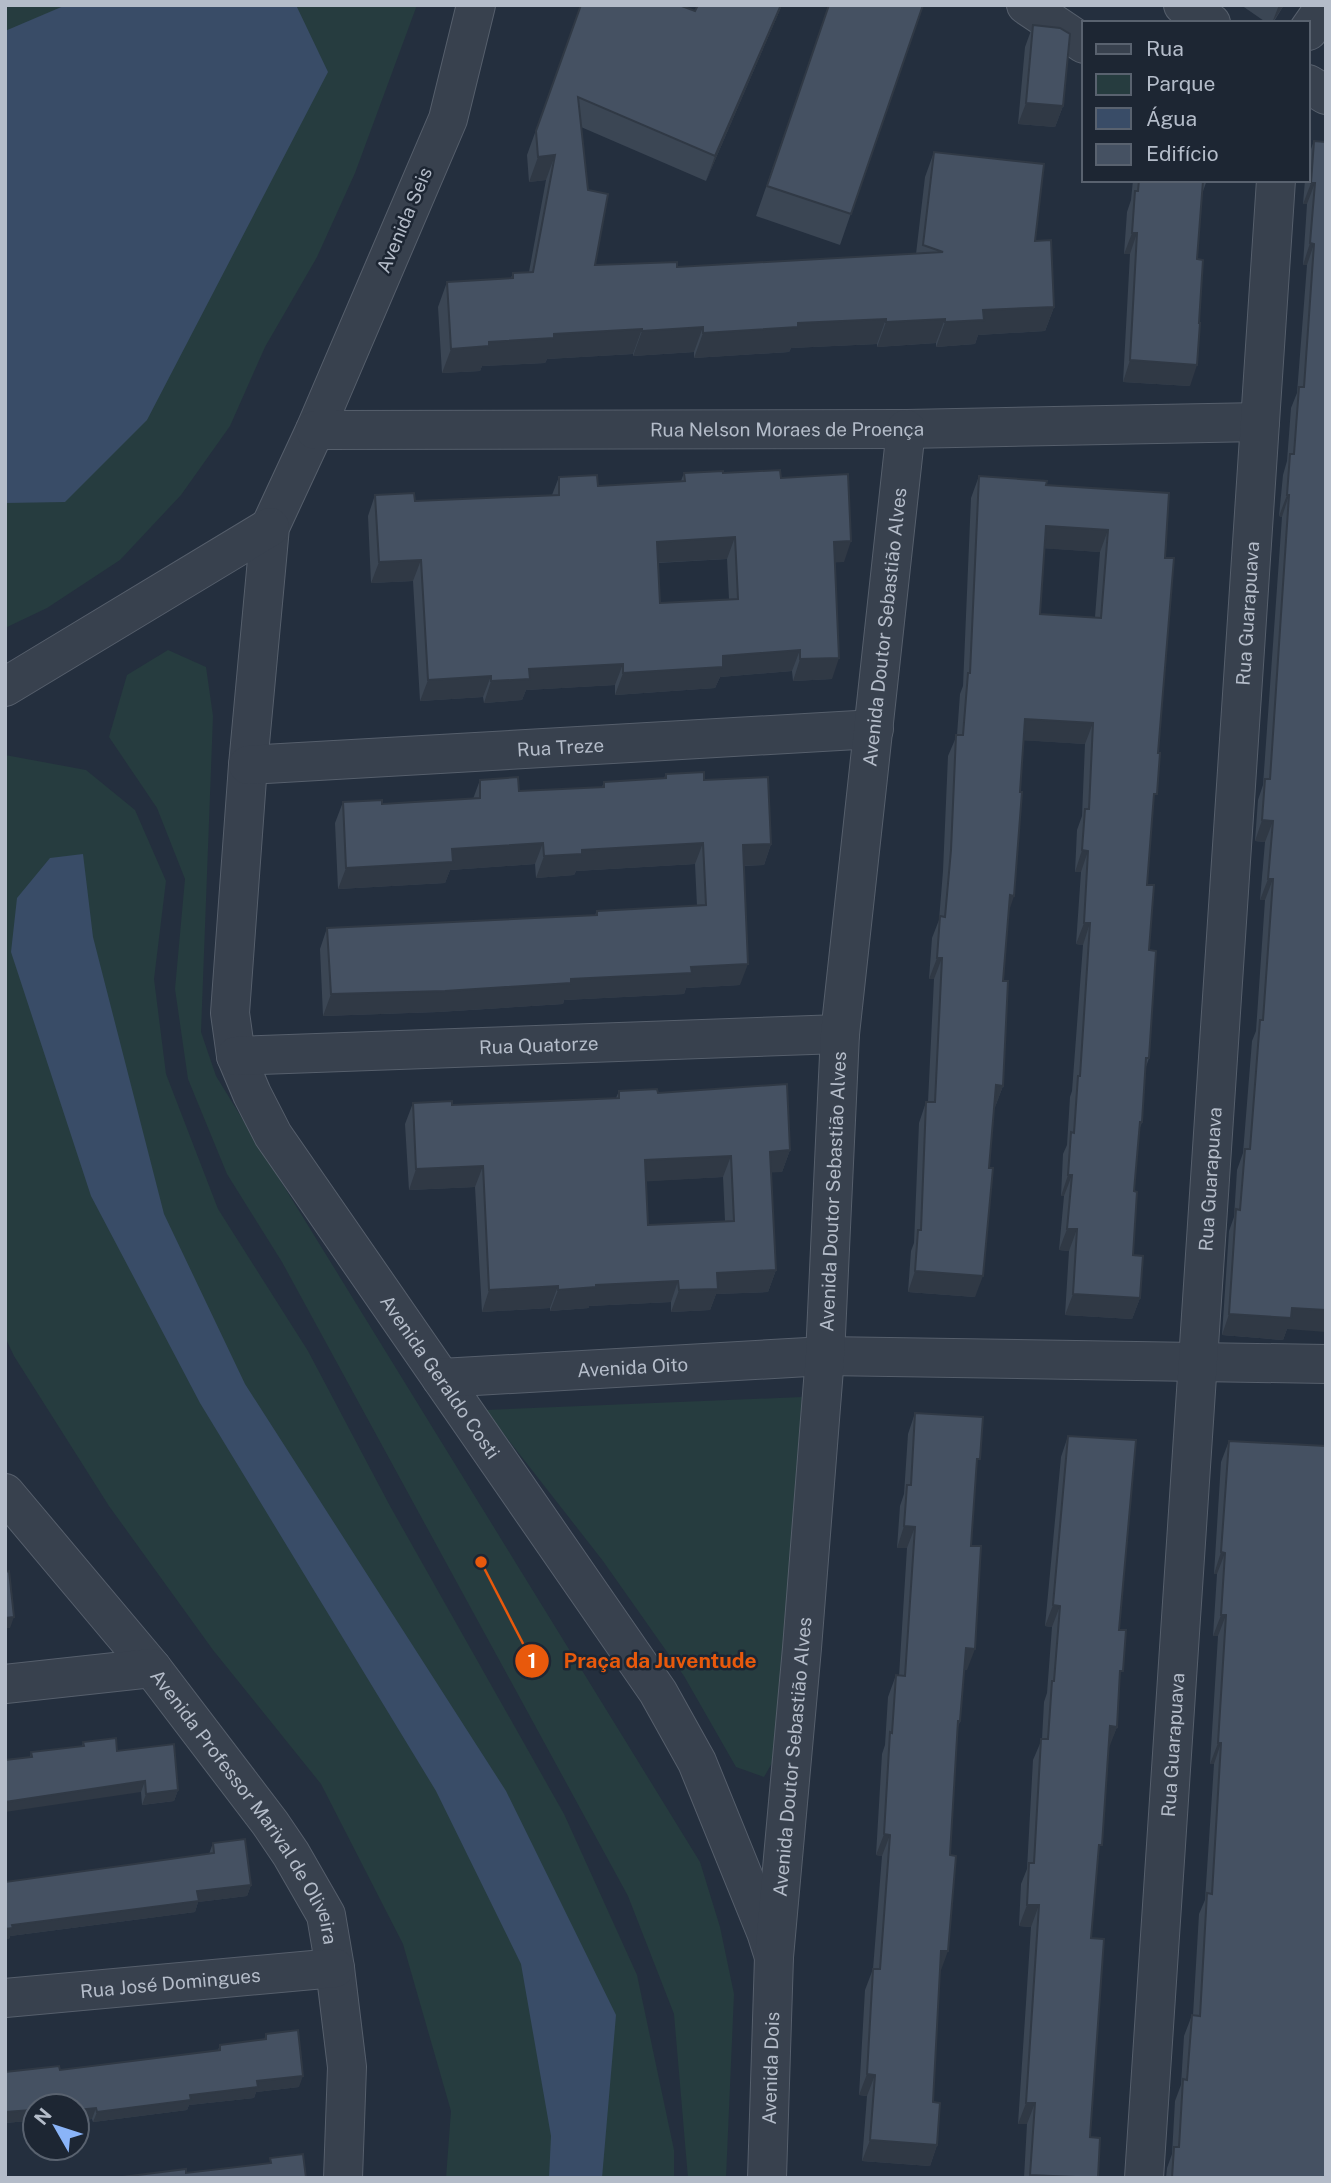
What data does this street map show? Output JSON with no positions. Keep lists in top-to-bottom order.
{
  "streets": {
    "street": [
      "Avenida Seis",
      "Rua Nelson Moraes de Proença",
      "Rua Guarapuava",
      "Avenida Doutor Sebastião Alves",
      "Rua Treze",
      "Rua Quatorze",
      "Avenida Oito",
      "Avenida Geraldo Costi",
      "Avenida Professor Marival de Oliveira",
      "Rua José Domingues",
      "Avenida Dois"
    ]
  },
  "crossings": [
    ["Avenida Seis", "Rua Nelson Moraes de Proença"],
    ["Avenida Seis", "Avenida Geraldo Costi"],
    ["Rua Nelson Moraes de Proença", "Rua Guarapuava"],
    ["Rua Nelson Moraes de Proença", "Avenida Doutor Sebastião Alves"],
    ["Rua Guarapuava", "Avenida Oito"],
    ["Avenida Doutor Sebastião Alves", "Rua Treze"],
    ["Avenida Doutor Sebastião Alves", "Rua Quatorze"],
    ["Avenida Doutor Sebastião Alves", "Avenida Oito"],
    ["Avenida Doutor Sebastião Alves", "Avenida Geraldo Costi"],
    ["Avenida Doutor Sebastião Alves", "Avenida Dois"],
    ["Rua Treze", "Avenida Geraldo Costi"],
    ["Rua Quatorze", "Avenida Geraldo Costi"],
    ["Avenida Oito", "Avenida Geraldo Costi"],
    ["Avenida Geraldo Costi", "Avenida Dois"],
    ["Avenida Professor Marival de Oliveira", "Rua José Domingues"]
  ],
  "places": ["Praça da Juventude"],
  "legend": [
    "Rua",
    "Parque",
    "Água",
    "Edifício"
  ],
  "north": "top left"
}
